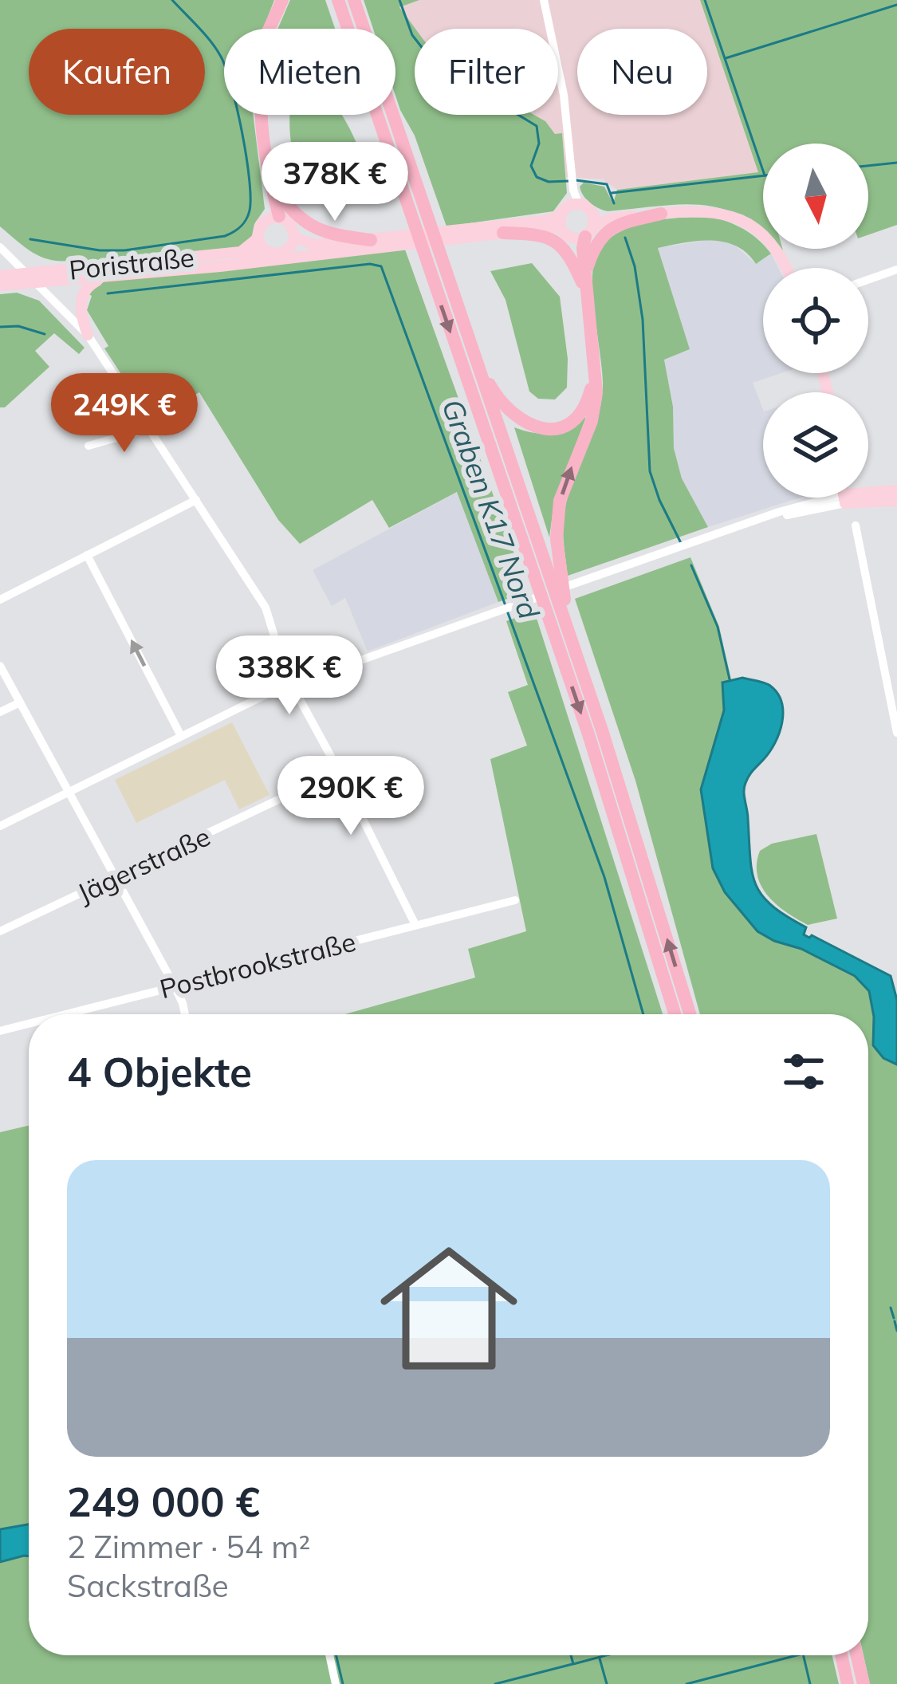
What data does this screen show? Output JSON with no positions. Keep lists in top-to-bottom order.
{
  "streets": {
    "main road": ["Poristraße"],
    "street": ["Jägerstraße", "Postbrookstraße"]
  },
  "water": ["Graben K17 Nord"],
  "north": "bottom",
  "page": {
    "chip": [
      "Kaufen",
      "Mieten",
      "Filter",
      "Neu"
    ],
    "price": [
      "378K €",
      "249K €",
      "338K €",
      "290K €"
    ],
    "heading": "4 Objekte",
    "list": [
      {
        "name": "249 000 €",
        "note": "2 Zimmer · 54 m² · Sackstraße"
      }
    ]
  }
}
